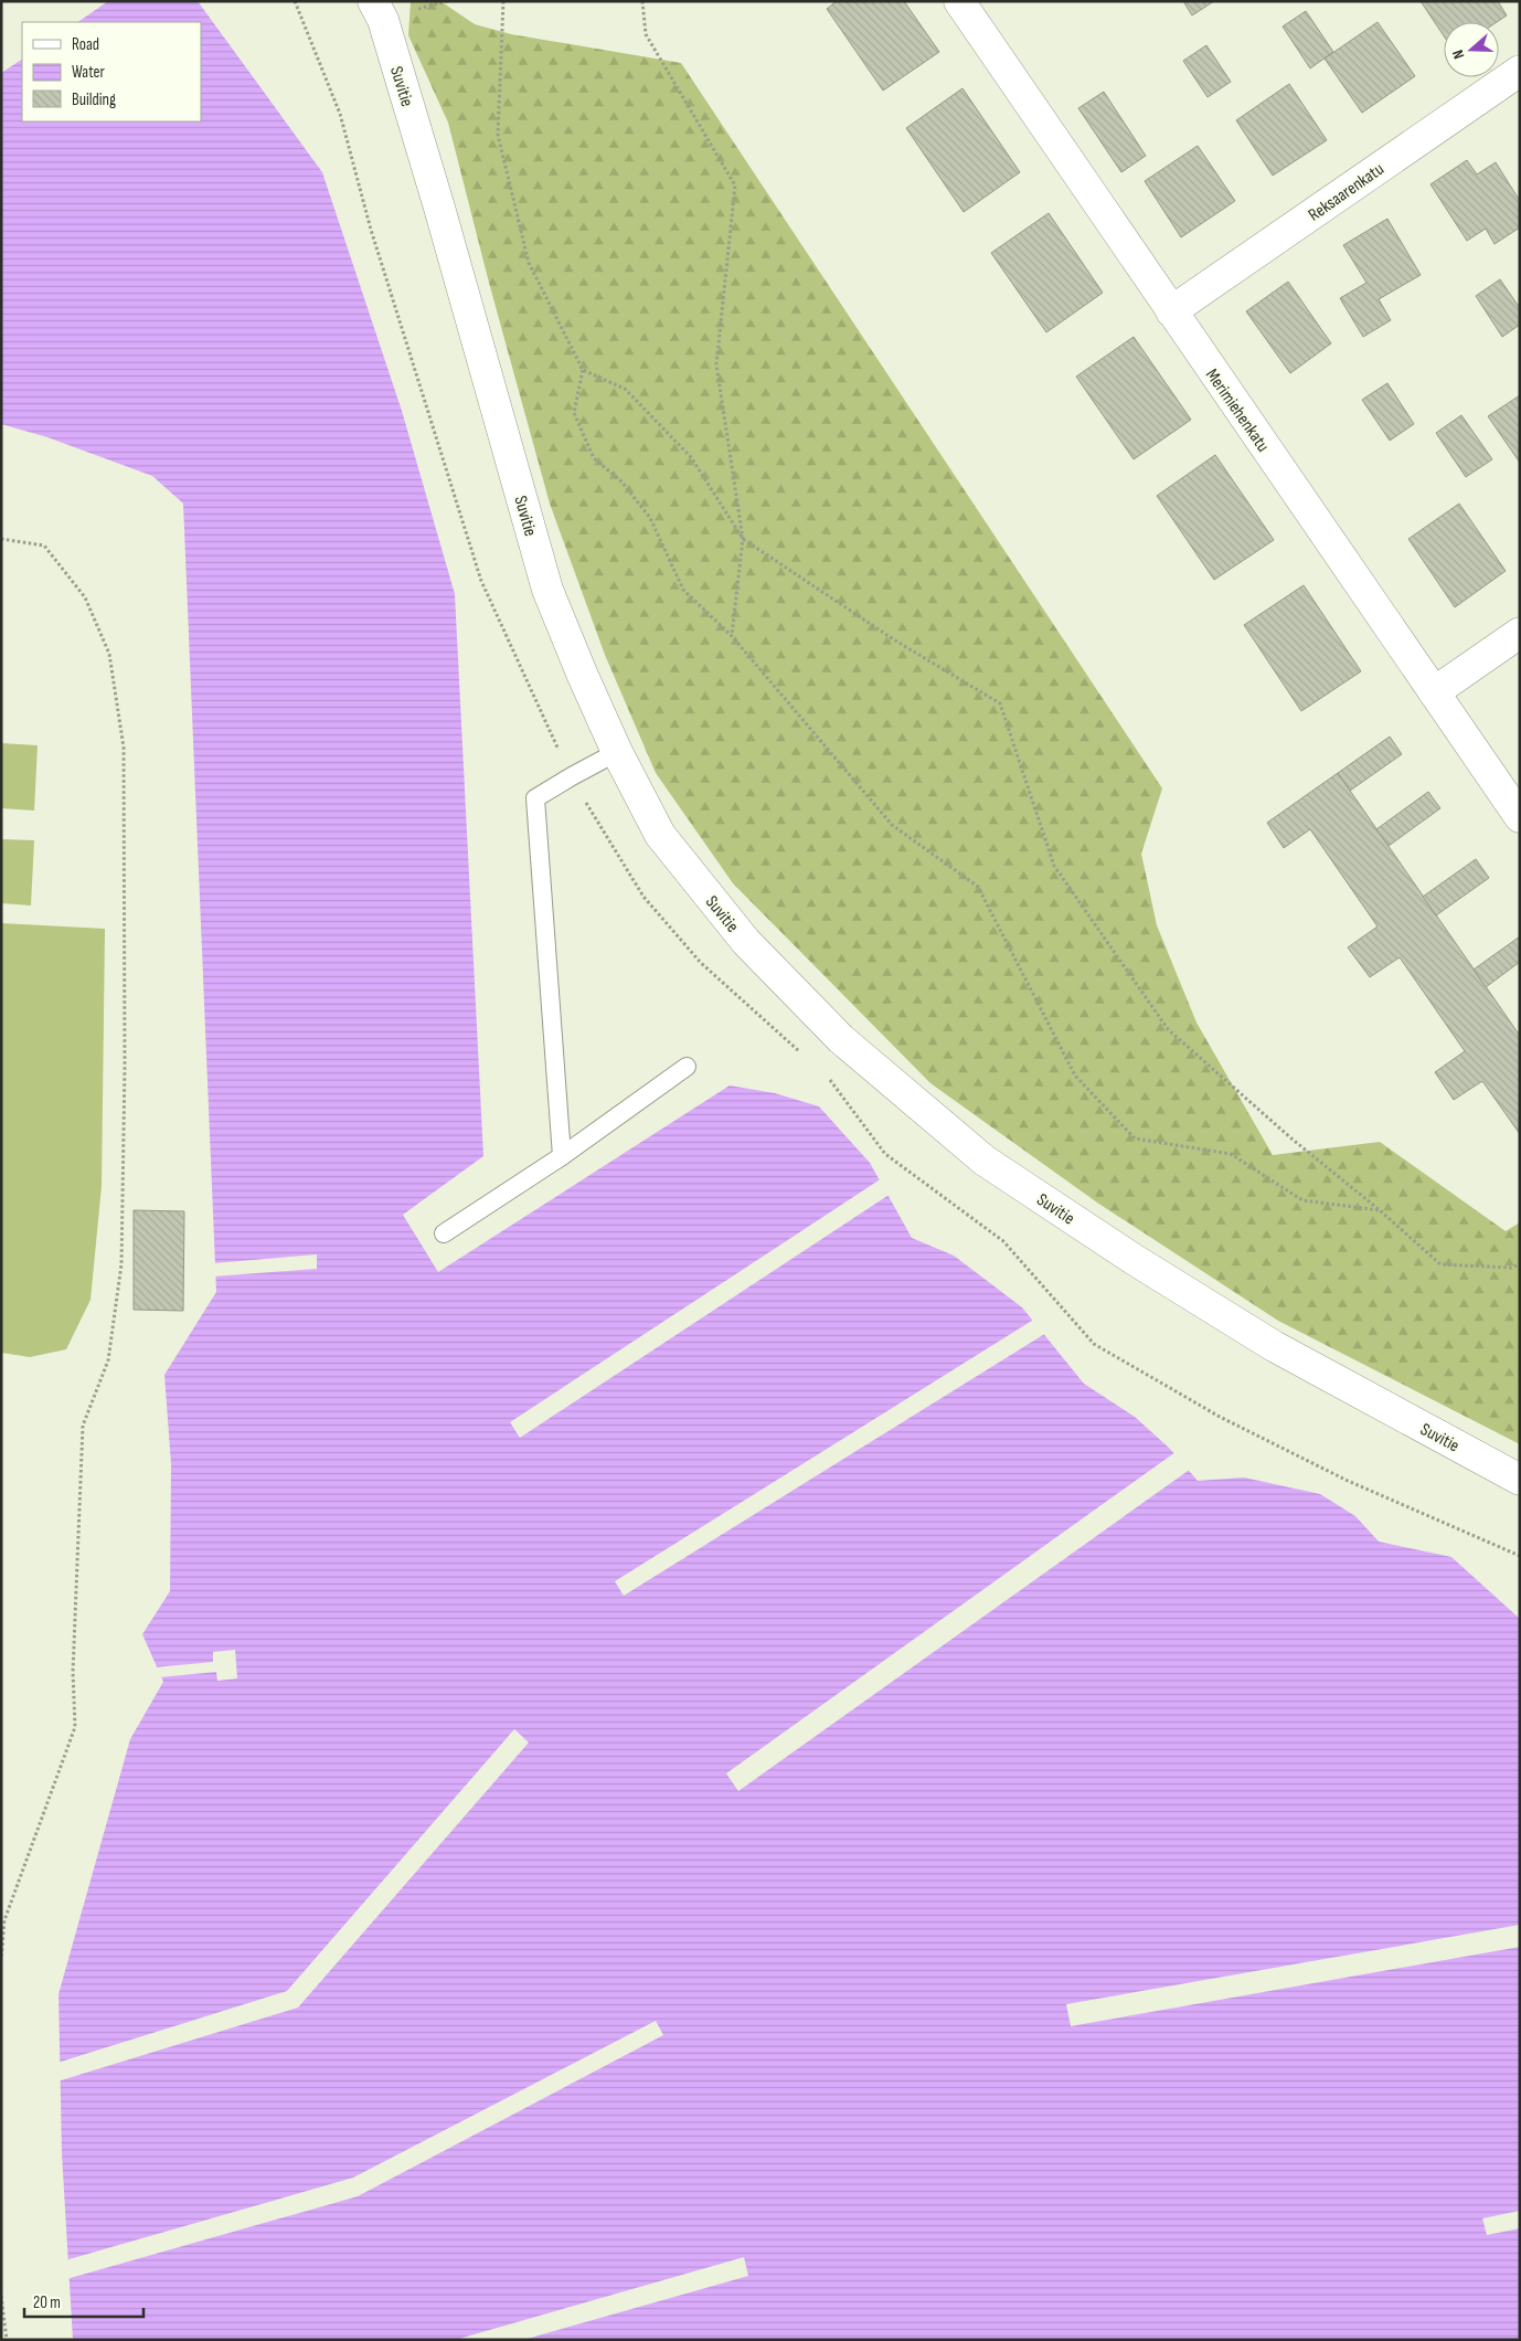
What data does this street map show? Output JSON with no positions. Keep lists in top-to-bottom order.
{
  "streets": {
    "street": ["Suvitie", "Reksaarenkatu", "Merimiehenkatu"]
  },
  "crossings": [
    ["Reksaarenkatu", "Merimiehenkatu"]
  ],
  "legend": ["Road", "Water", "Building"],
  "scale_bar": "20 m",
  "north": "left"
}
